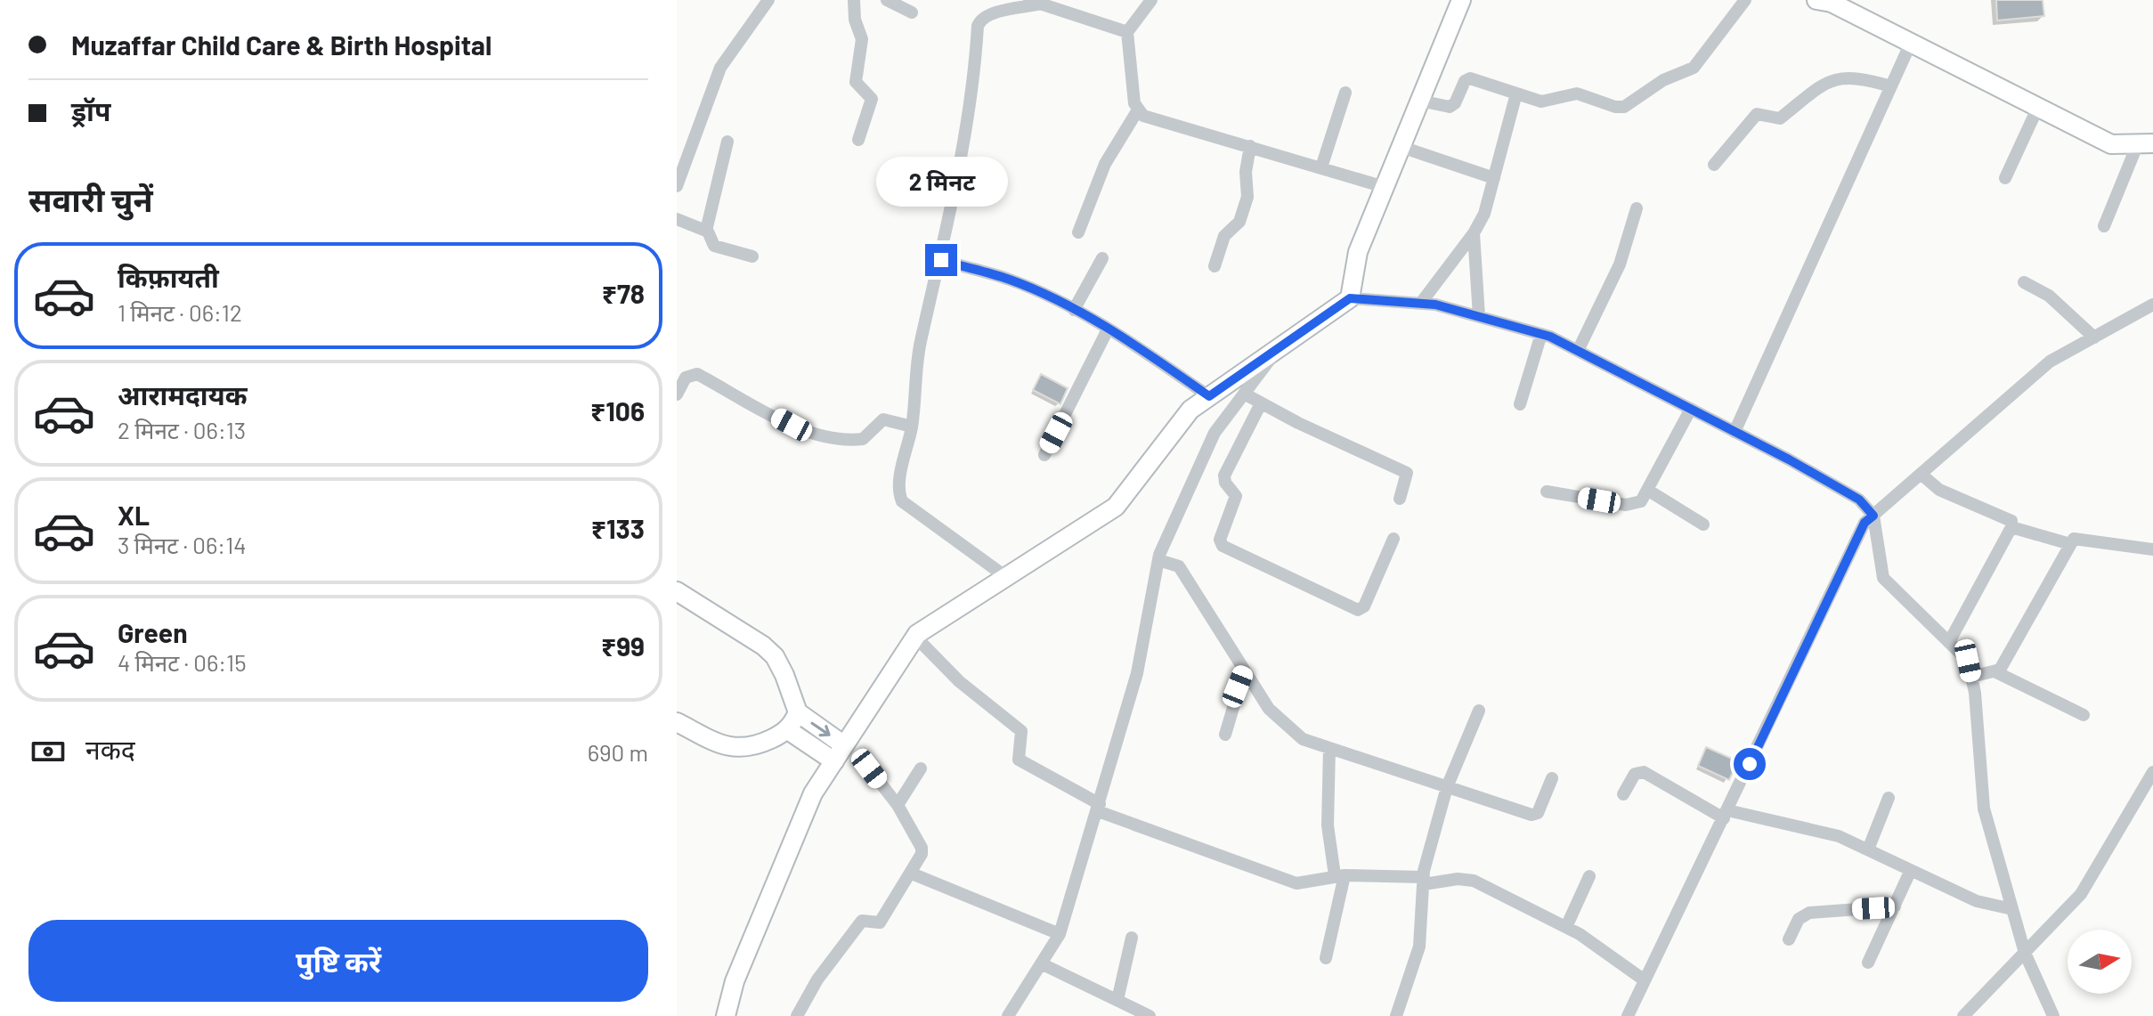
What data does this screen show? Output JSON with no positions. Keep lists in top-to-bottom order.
{
  "north": "right",
  "page": {
    "banner": ["Muzaffar Child Care & Birth Hospital", "ड्रॉप"],
    "heading": "सवारी चुनें",
    "bubble": "2 मिनट",
    "list": [
      {
        "name": "किफ़ायती",
        "note": "1 मिनट · 06:12",
        "value": "₹78"
      },
      {
        "name": "आरामदायक",
        "note": "2 मिनट · 06:13",
        "value": "₹106"
      },
      {
        "name": "XL",
        "note": "3 मिनट · 06:14",
        "value": "₹133"
      },
      {
        "name": "Green",
        "note": "4 मिनट · 06:15",
        "value": "₹99"
      }
    ],
    "pay": ["नकद", "690 m"],
    "buttons": "पुष्टि करें"
  }
}
